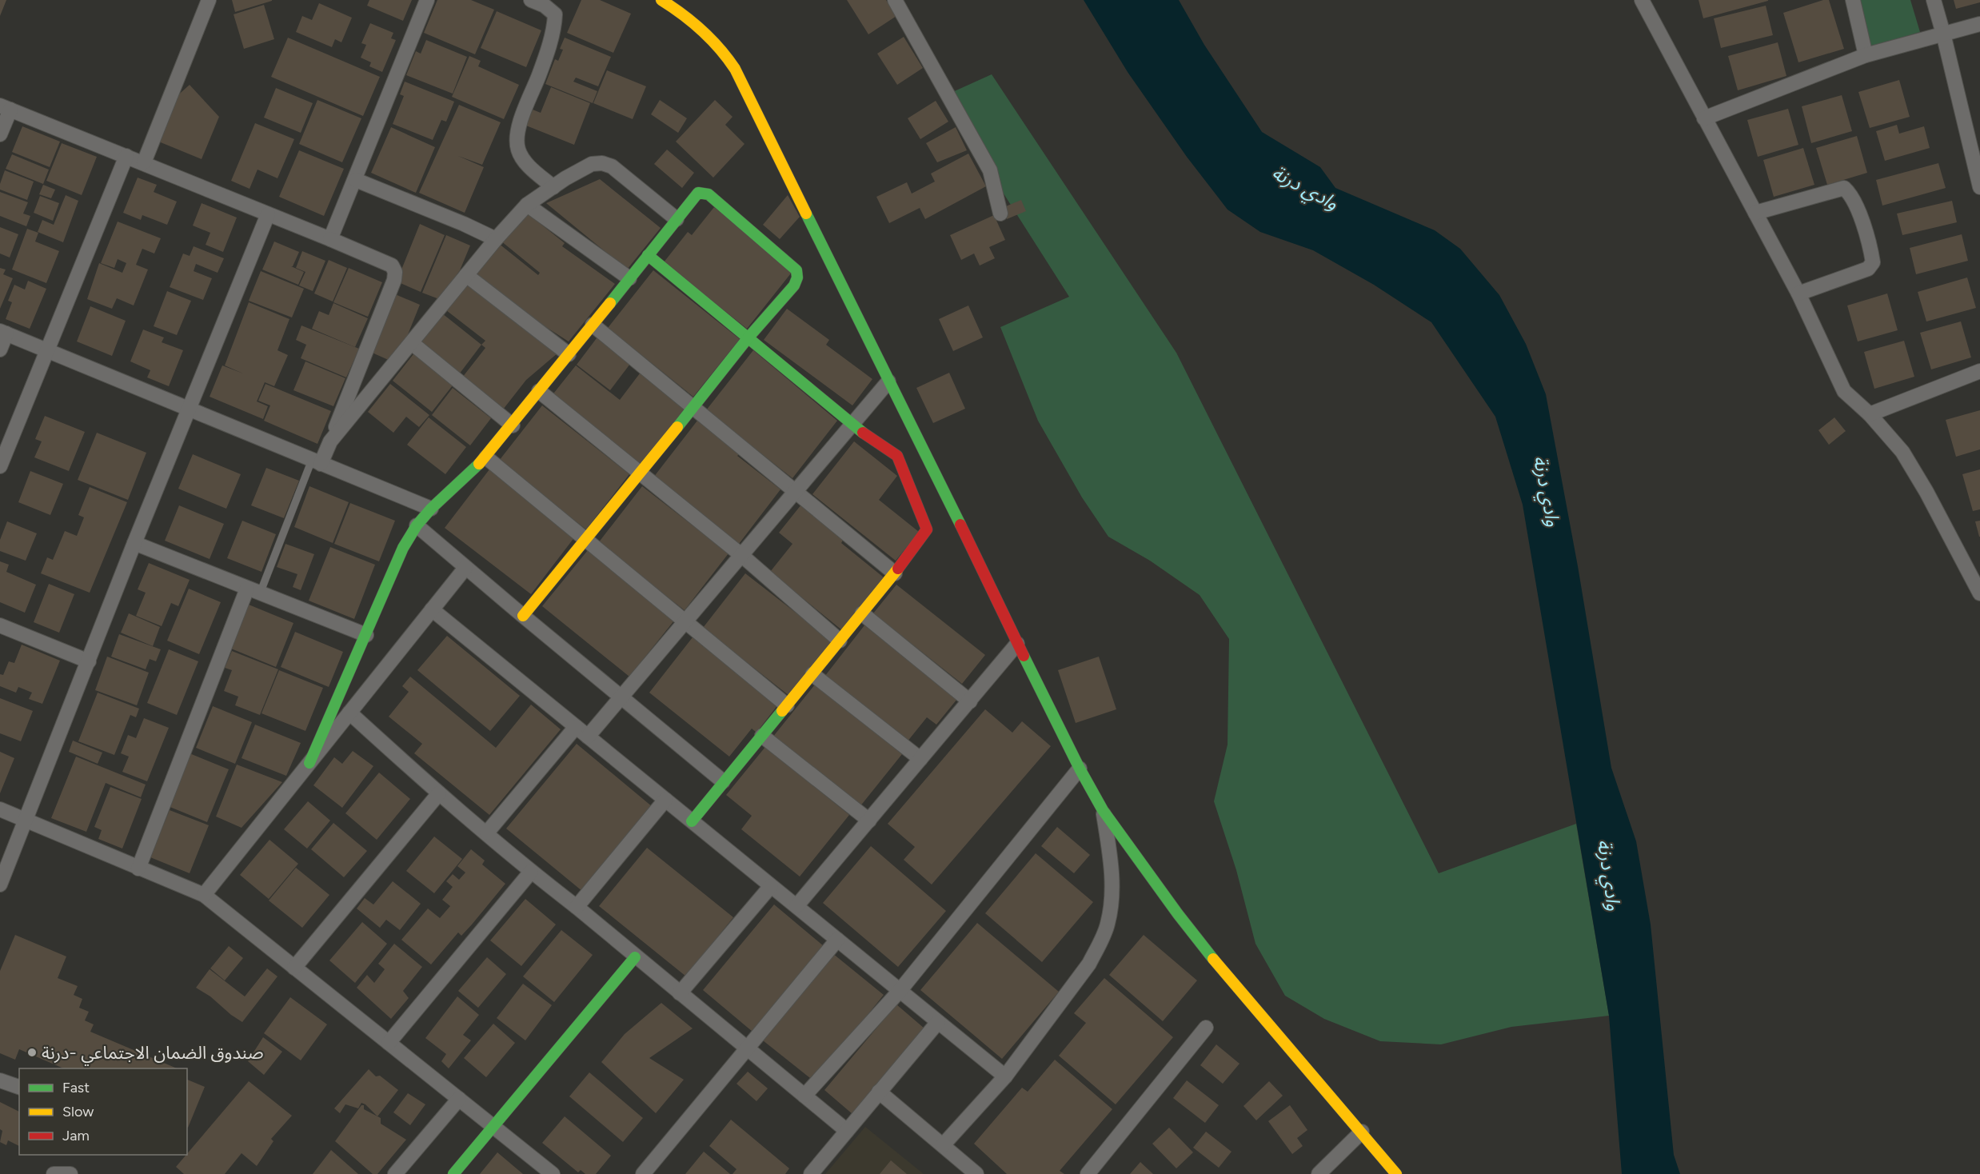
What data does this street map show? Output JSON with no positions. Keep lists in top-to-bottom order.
{
  "water": ["وادي درنة"],
  "places": ["صندوق الضمان الاجتماعي -درنة"],
  "legend": ["Fast", "Slow", "Jam"]
}
